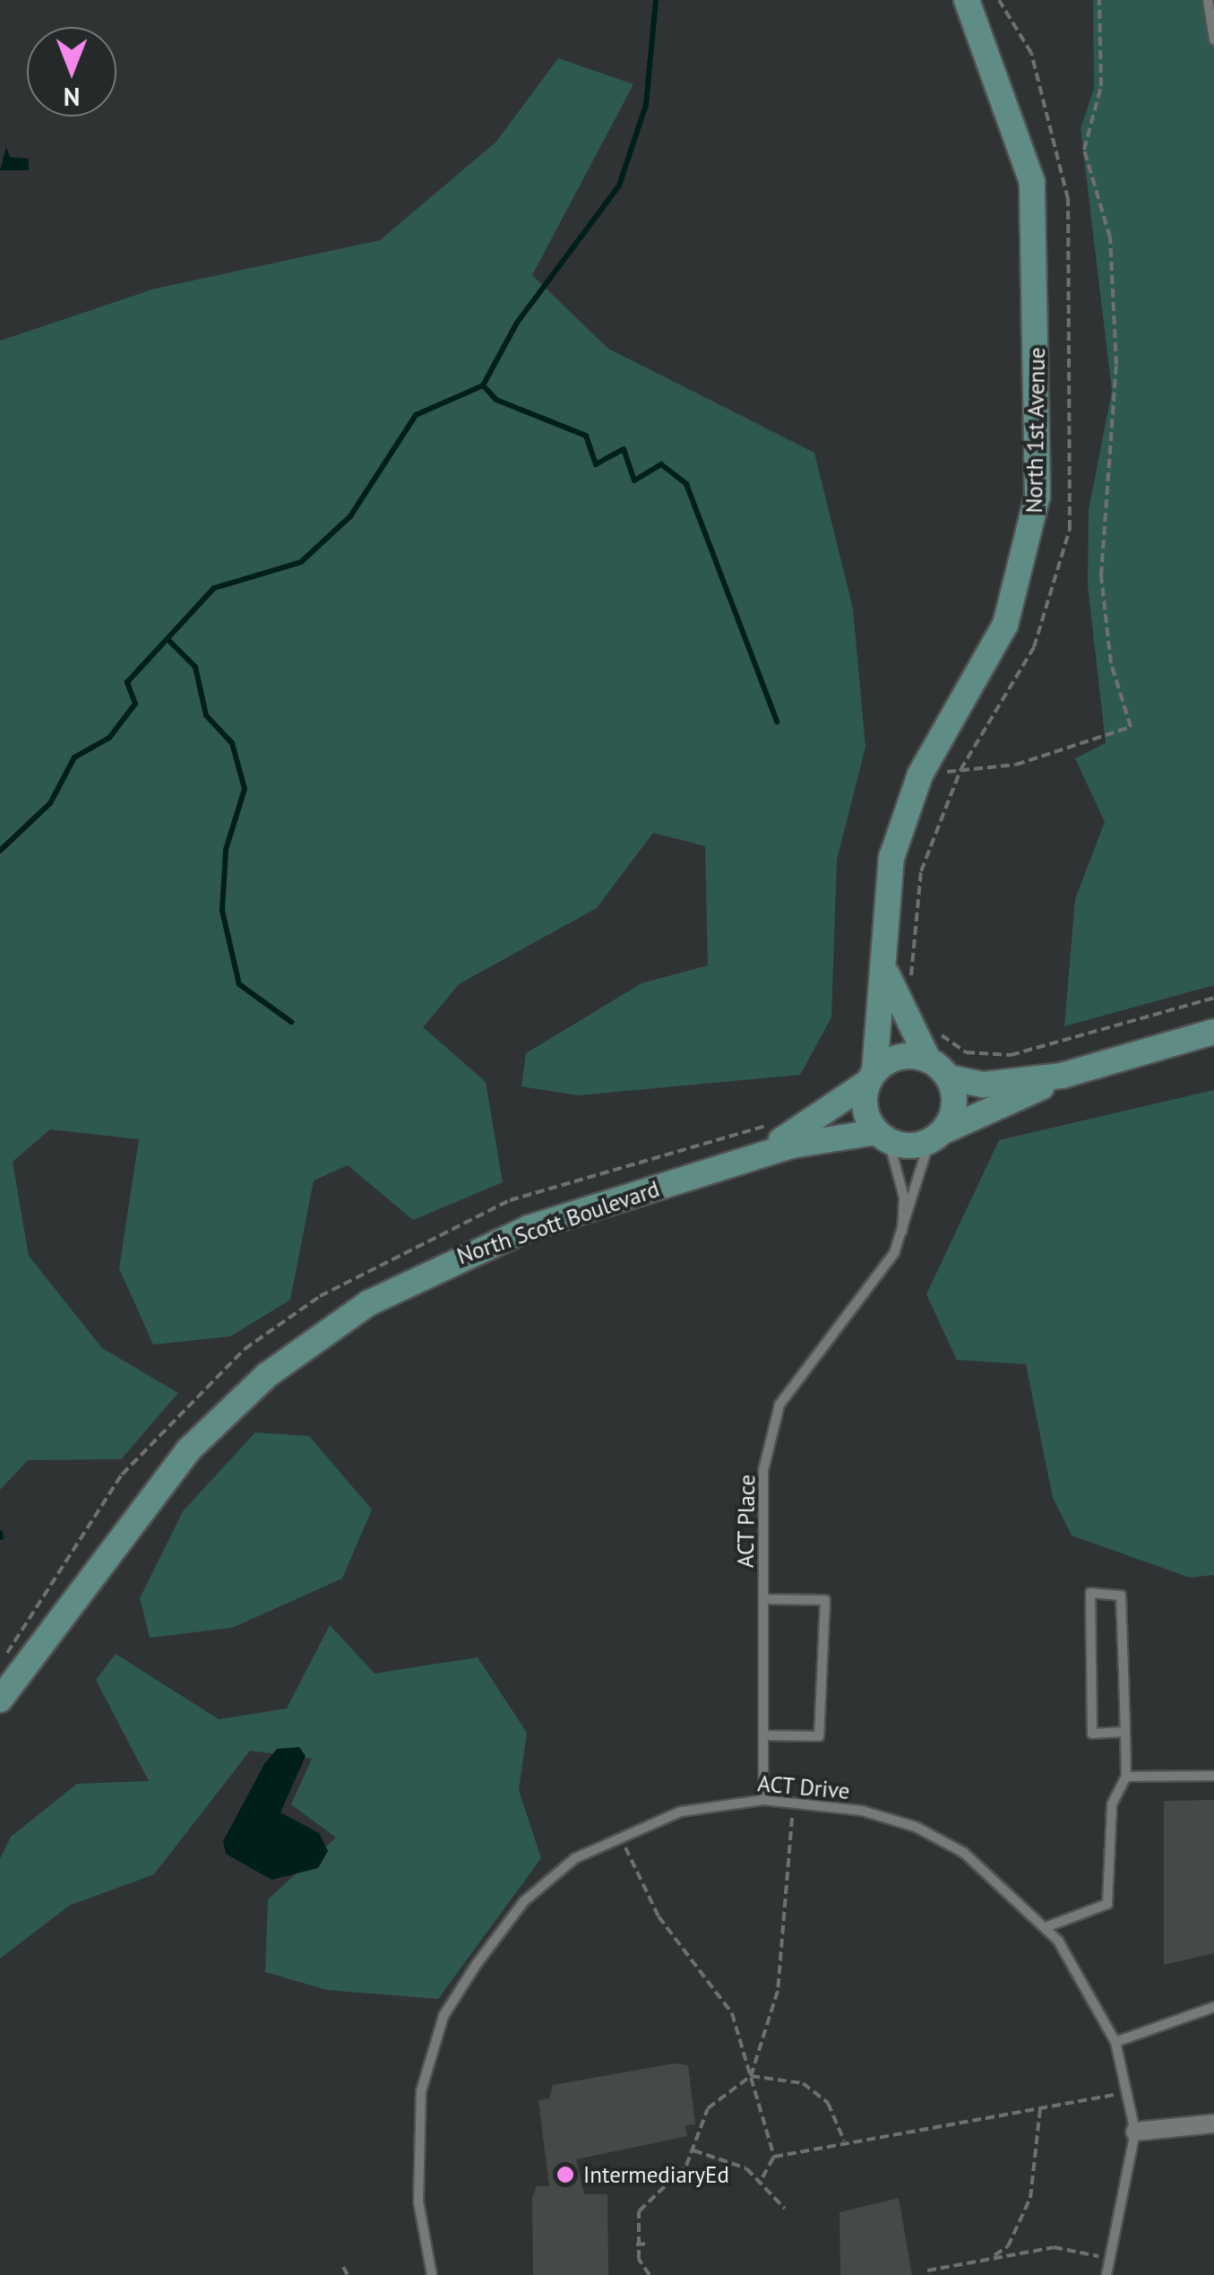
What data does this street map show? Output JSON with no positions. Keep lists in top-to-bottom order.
{
  "streets": {
    "main road": ["North 1st Avenue", "North Scott Boulevard"],
    "lane": ["ACT Place", "ACT Drive"]
  },
  "crossings": [
    ["North 1st Avenue", "North Scott Boulevard"],
    ["North 1st Avenue", "ACT Place"],
    ["North Scott Boulevard", "ACT Place"],
    ["ACT Place", "ACT Drive"]
  ],
  "places": ["IntermediaryEd"],
  "north": "bottom"
}
